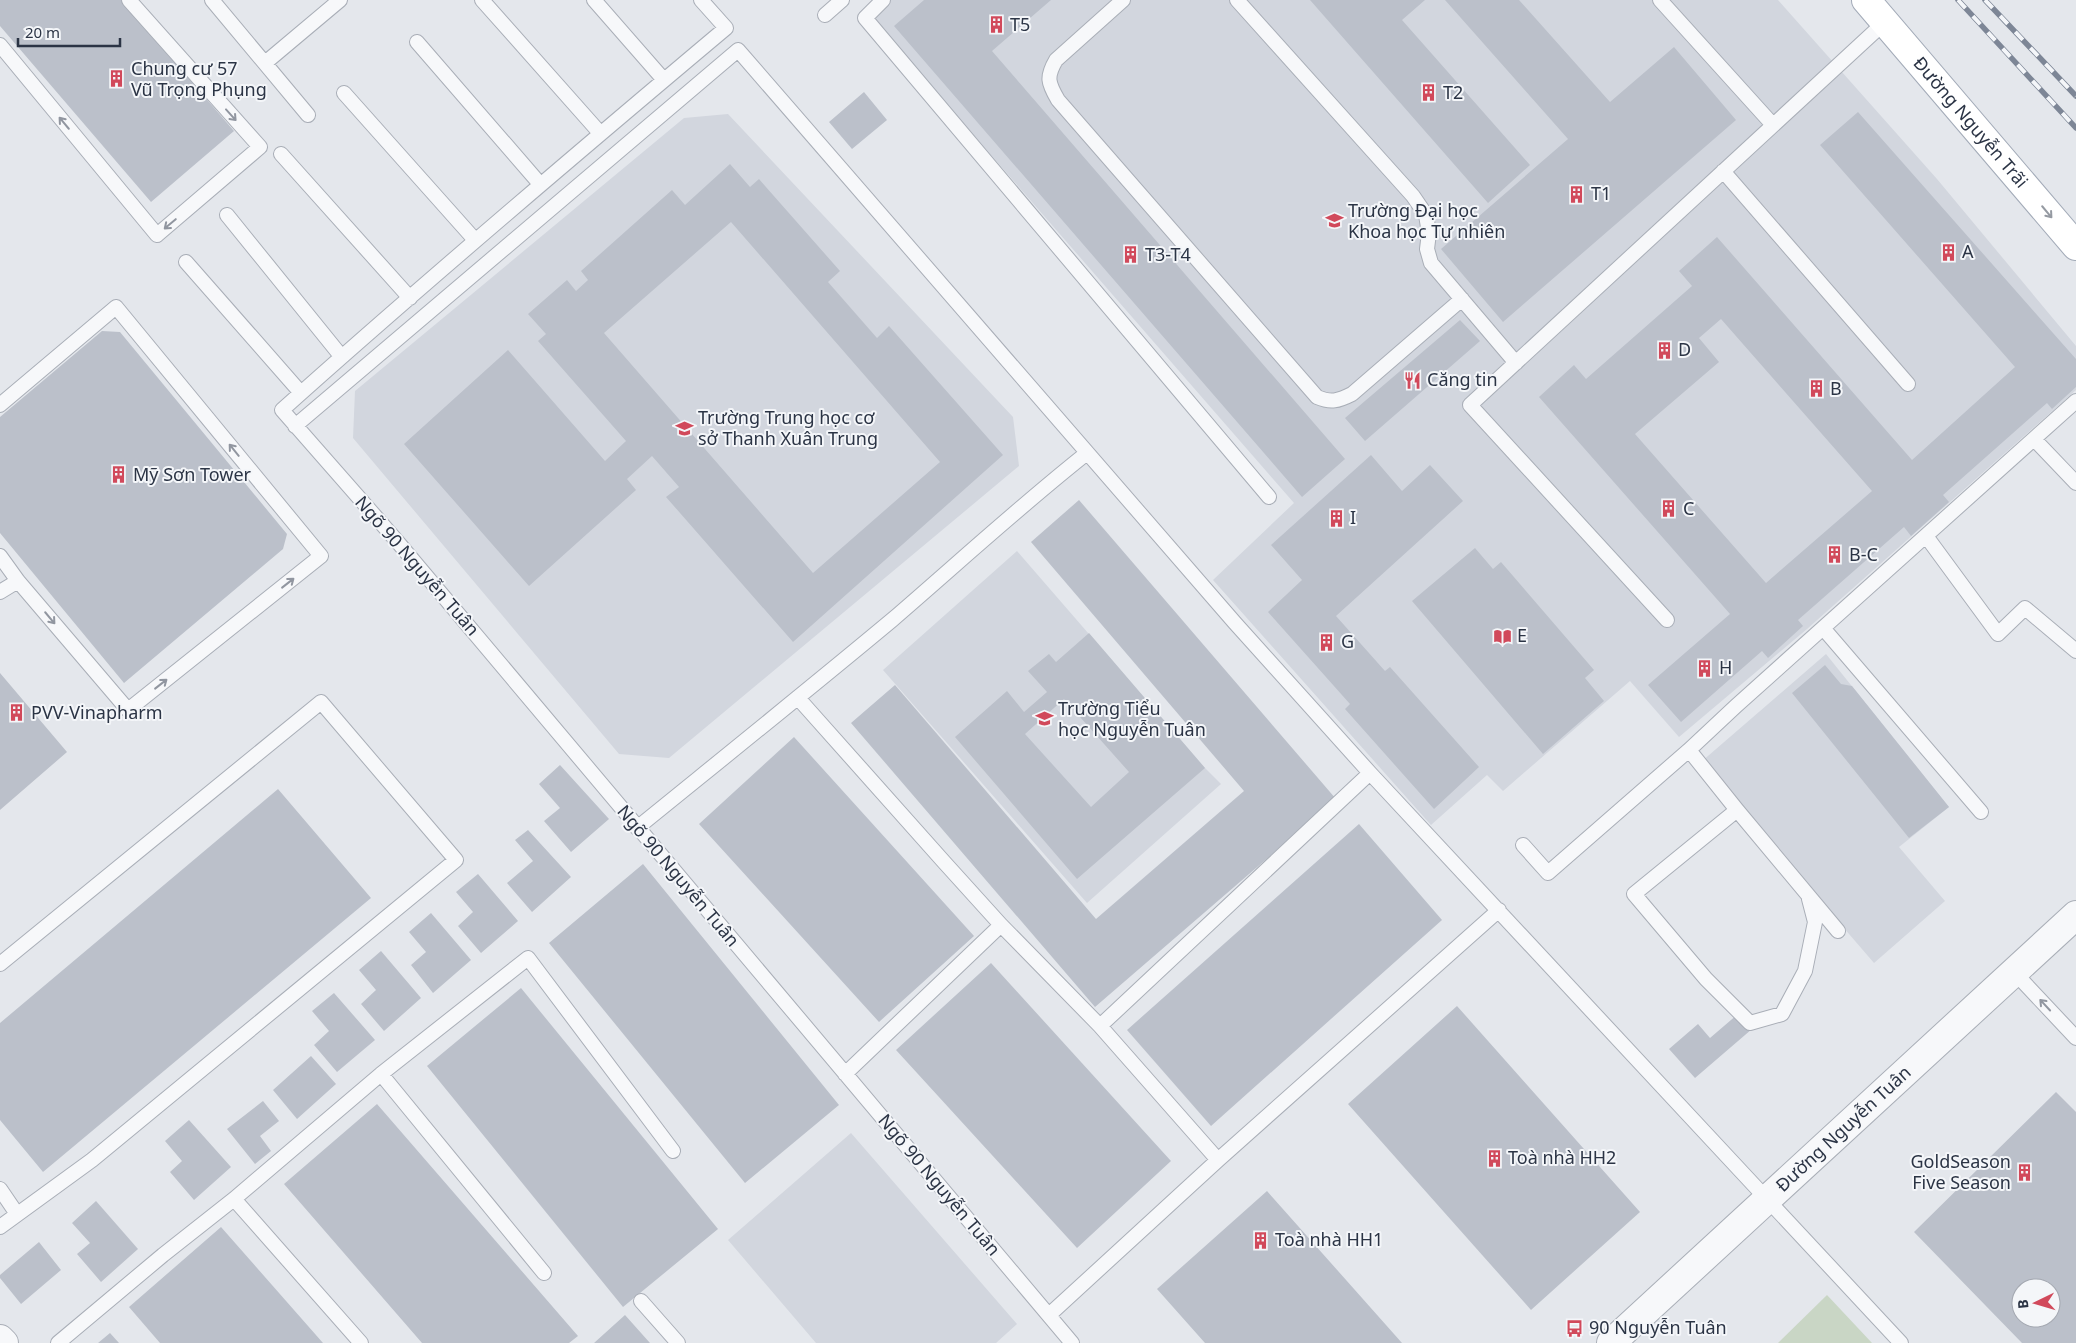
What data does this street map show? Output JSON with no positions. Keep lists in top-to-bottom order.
{
  "streets": {
    "main road": ["Đường Nguyễn Trãi"],
    "street": ["Đường Nguyễn Tuân"],
    "lane": ["Ngõ 90 Nguyễn Tuân"]
  },
  "one_way": ["Đường Nguyễn Trãi"],
  "places": {
    "building": [
      "T5",
      "Chung cư 57 Vũ Trọng Phụng",
      "T2",
      "T1",
      "A",
      "T3-T4",
      "D",
      "B",
      "Mỹ Sơn Tower",
      "C",
      "I",
      "B-C",
      "G",
      "H",
      "PVV-Vinapharm",
      "Toà nhà HH2",
      "GoldSeason Five Season",
      "Toà nhà HH1"
    ],
    "school or university": ["Trường Đại học Khoa học Tự nhiên", "Trường Trung học cơ sở Thanh Xuân Trung", "Trường Tiểu học Nguyễn Tuân"],
    "restaurant": ["Căng tin"],
    "library": ["E"],
    "bus stop": ["90 Nguyễn Tuân"]
  },
  "scale_bar": "20 m",
  "north": "left"
}
